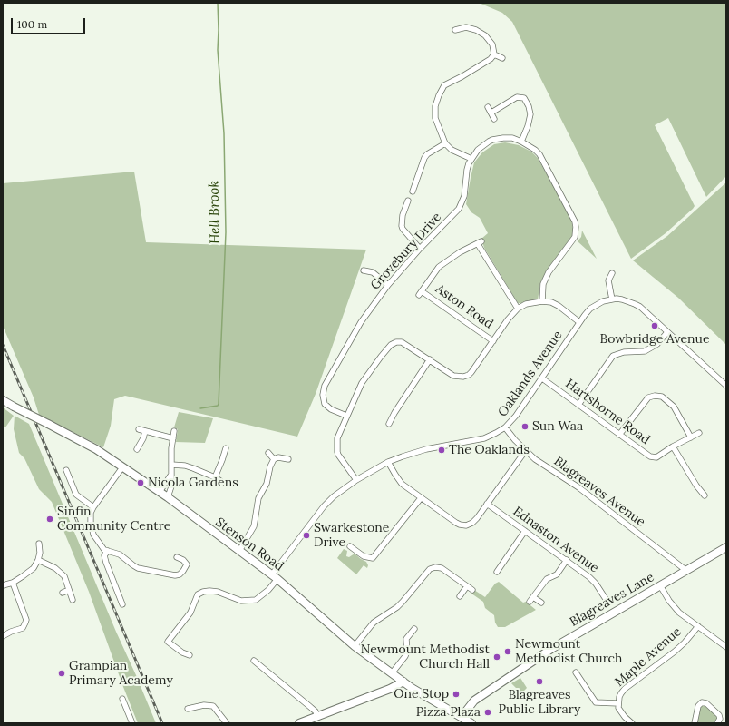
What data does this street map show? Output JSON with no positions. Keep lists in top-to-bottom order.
{
  "streets": {
    "street": [
      "Grovebury Drive",
      "Aston Road",
      "Oaklands Avenue",
      "Hartshorne Road",
      "Blagreaves Avenue",
      "Ednaston Avenue",
      "Stenson Road",
      "Blagreaves Lane",
      "Maple Avenue"
    ]
  },
  "crossings": [
    ["Oaklands Avenue", "Hartshorne Road"],
    ["Oaklands Avenue", "Blagreaves Avenue"],
    ["Oaklands Avenue", "Stenson Road"],
    ["Blagreaves Avenue", "Blagreaves Lane"],
    ["Stenson Road", "Blagreaves Lane"]
  ],
  "water": ["Hell Brook"],
  "places": [
    "Bowbridge Avenue",
    "Sun Waa",
    "The Oaklands",
    "Nicola Gardens",
    "Sinfin Community Centre",
    "Swarkestone Drive",
    "Newmount Methodist Church",
    "Newmount Methodist Church Hall",
    "Grampian Primary Academy",
    "Blagreaves Public Library",
    "One Stop",
    "Pizza Plaza"
  ],
  "scale_bar": "100 m"
}
